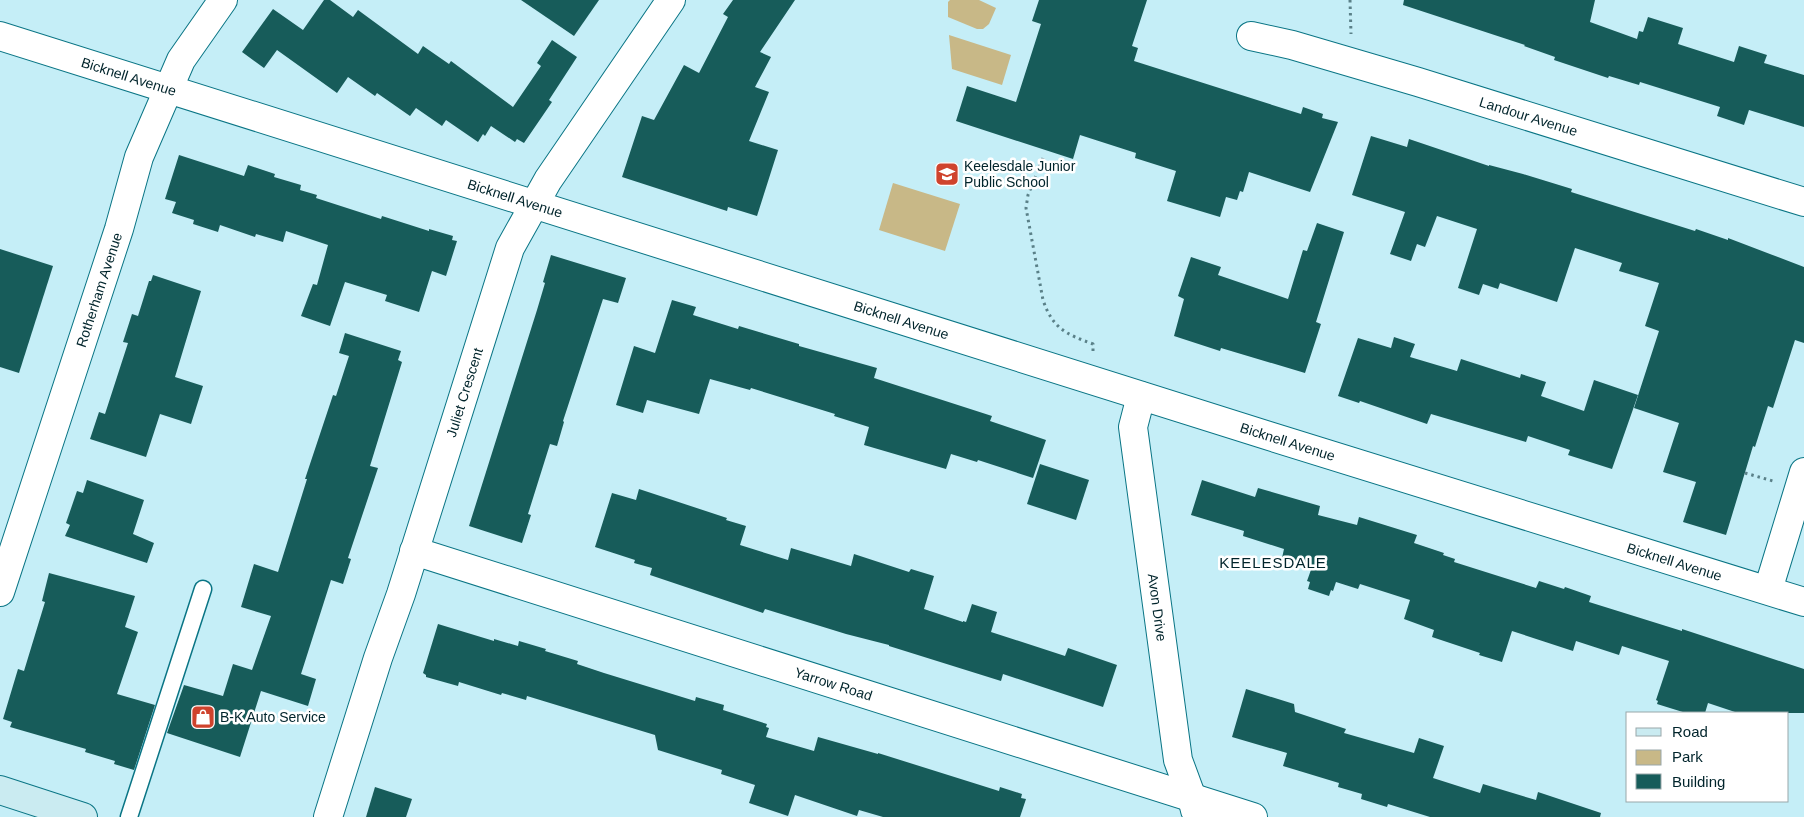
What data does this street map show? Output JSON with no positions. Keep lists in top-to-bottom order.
{
  "streets": {
    "street": [
      "Bicknell Avenue",
      "Landour Avenue",
      "Rotherham Avenue",
      "Juliet Crescent",
      "Avon Drive",
      "Yarrow Road"
    ]
  },
  "crossings": [
    ["Bicknell Avenue", "Rotherham Avenue"],
    ["Bicknell Avenue", "Juliet Crescent"],
    ["Bicknell Avenue", "Avon Drive"],
    ["Juliet Crescent", "Yarrow Road"],
    ["Avon Drive", "Yarrow Road"]
  ],
  "districts": ["KEELESDALE"],
  "places": {
    "school or university": ["Keelesdale Junior Public School"],
    "shop": ["B-K Auto Service"]
  },
  "legend": ["Road", "Park", "Building"]
}
